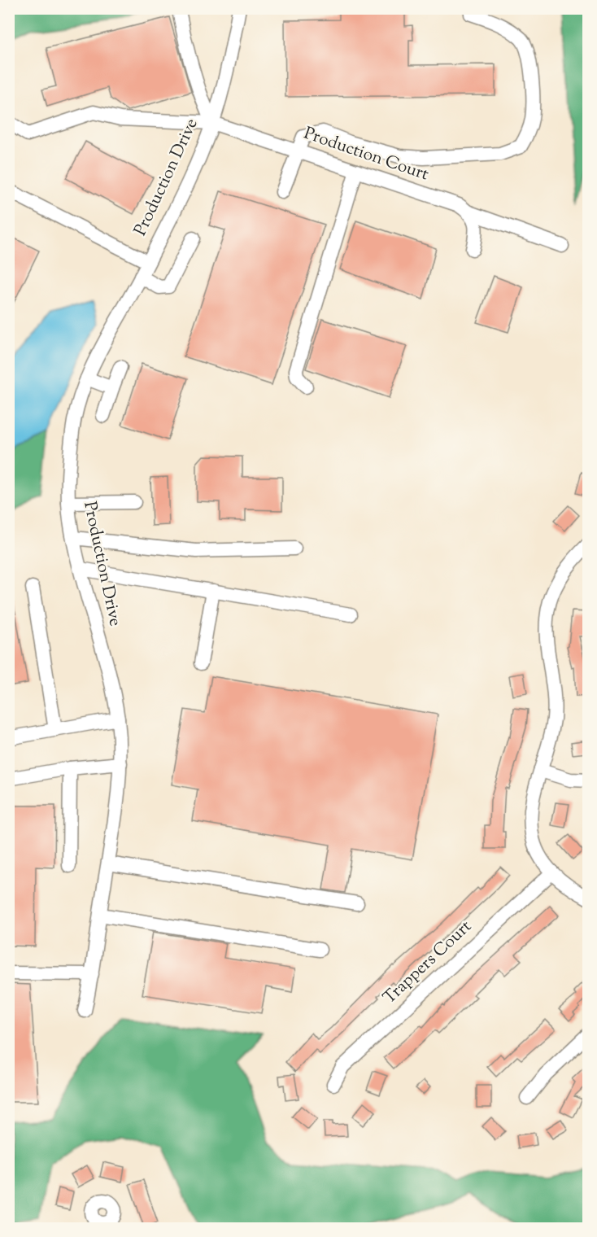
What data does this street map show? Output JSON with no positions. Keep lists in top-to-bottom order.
{
  "streets": {
    "street": ["Production Court", "Production Drive", "Trappers Court"]
  },
  "crossings": [
    ["Production Court", "Production Drive"]
  ]
}
